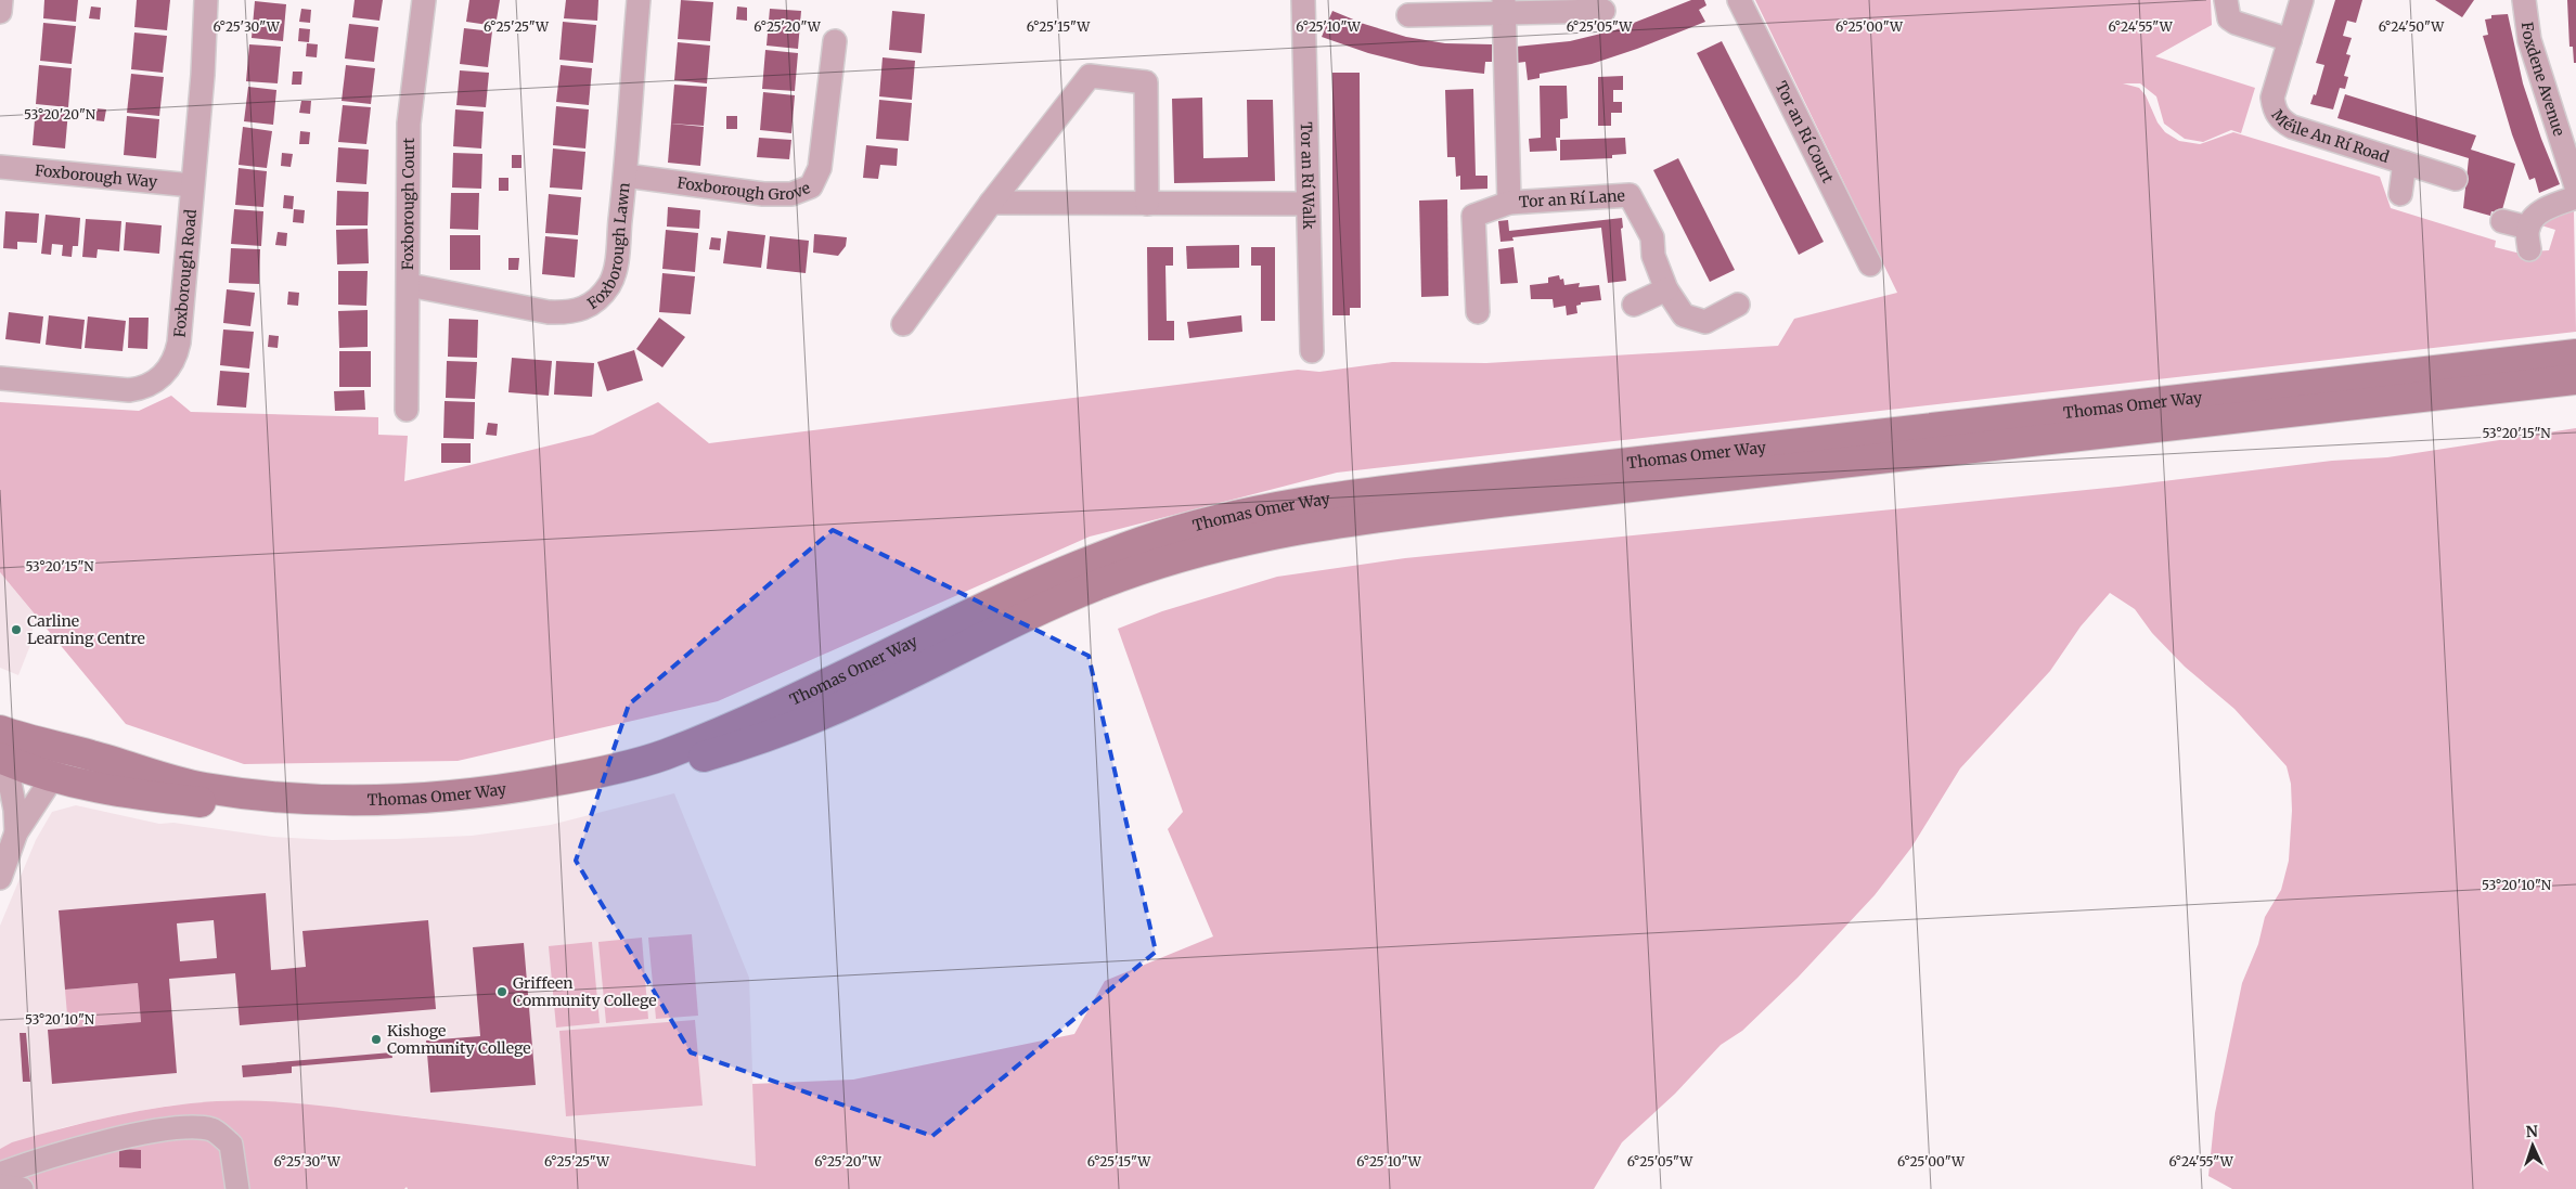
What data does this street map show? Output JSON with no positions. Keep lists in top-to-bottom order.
{
  "streets": {
    "street": [
      "Foxdene Avenue",
      "Tor an Rí Court",
      "Méile An Rí Road",
      "Tor an Rí Walk",
      "Foxborough Way",
      "Foxborough Grove",
      "Tor an Rí Lane",
      "Foxborough Court",
      "Foxborough Lawn",
      "Foxborough Road",
      "Thomas Omer Way"
    ]
  },
  "crossings": [
    ["Foxborough Way", "Foxborough Road"],
    ["Foxborough Grove", "Foxborough Lawn"],
    ["Foxborough Court", "Foxborough Lawn"]
  ],
  "places": ["Carline Learning Centre", "Griffeen Community College", "Kishoge Community College"],
  "north": "top",
  "coordinates": [
    "6°25'30\"W",
    "6°25'25\"W",
    "6°25'20\"W",
    "6°25'15\"W",
    "6°25'10\"W",
    "6°25'05\"W",
    "6°25'00\"W",
    "6°24'55\"W",
    "6°24'50\"W",
    "53°20'20\"N",
    "53°20'15\"N",
    "53°20'10\"N"
  ]
}
